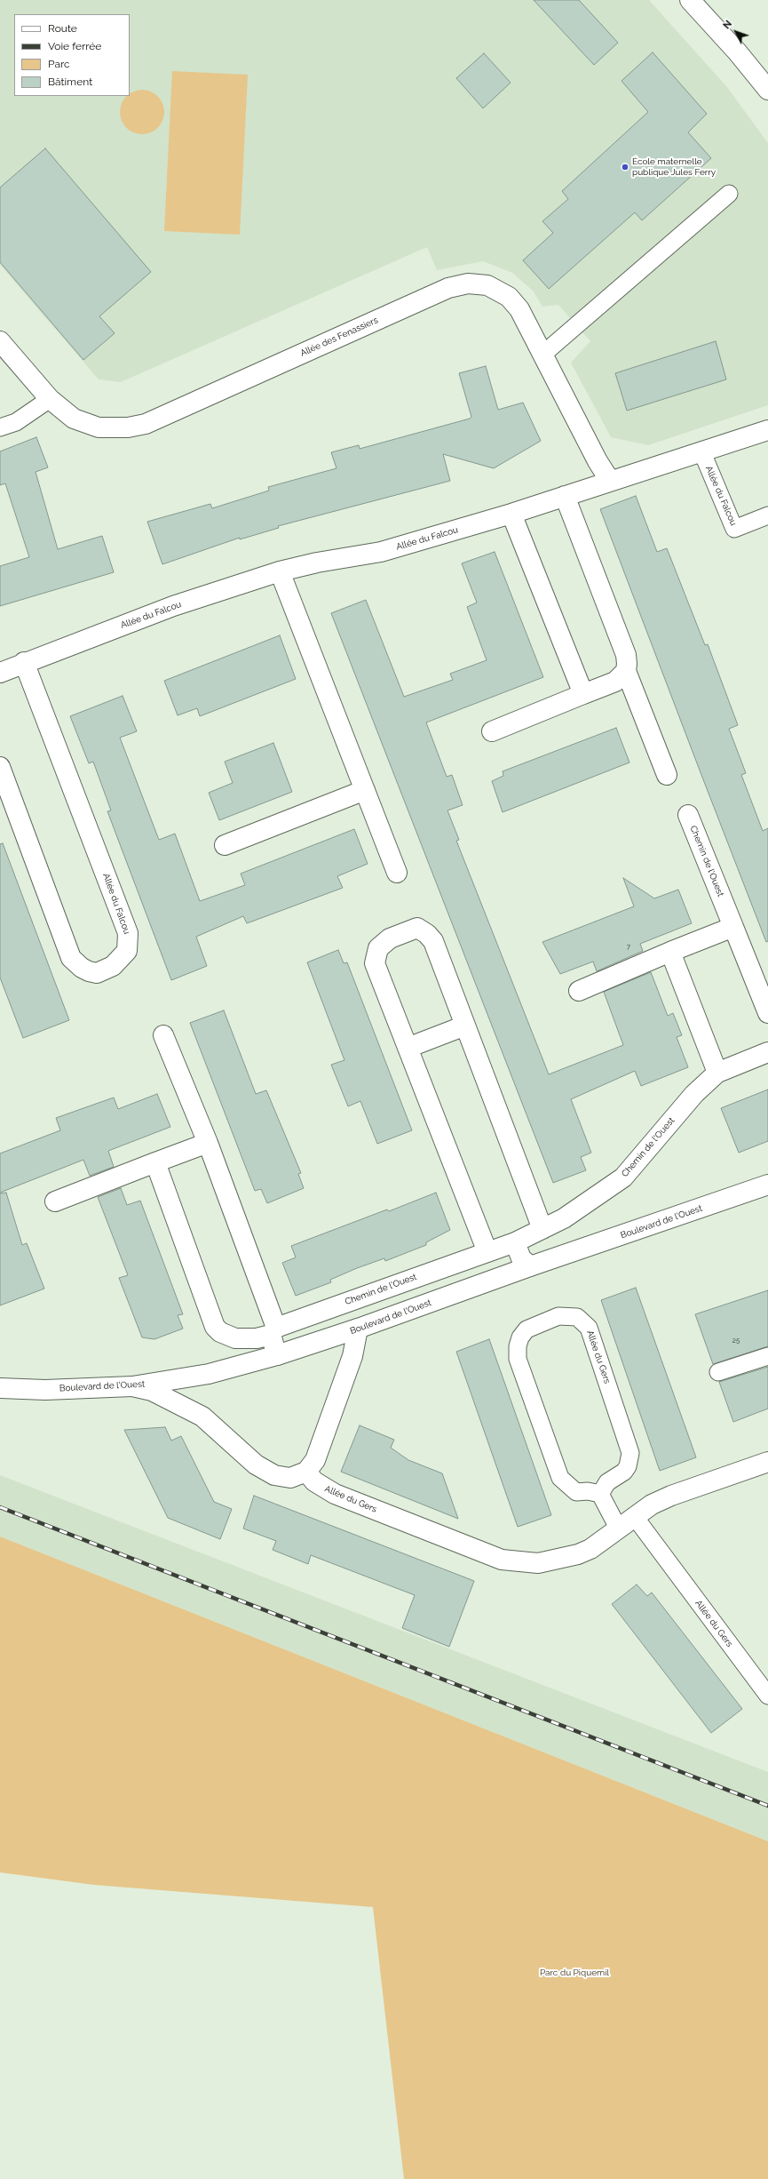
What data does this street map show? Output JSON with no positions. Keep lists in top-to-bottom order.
{
  "streets": {
    "street": [
      "Allée des Fenassiers",
      "Allée du Falcou",
      "Chemin de l'Ouest",
      "Boulevard de l'Ouest",
      "Allée du Gers"
    ]
  },
  "crossings": [
    ["Allée des Fenassiers", "Allée du Falcou"]
  ],
  "parks": ["Parc du Piquemil"],
  "places": ["École maternelle publique Jules Ferry"],
  "house_numbers": ["7", "25"],
  "legend": [
    "Route",
    "Voie ferrée",
    "Parc",
    "Bâtiment"
  ],
  "north": "top left"
}
